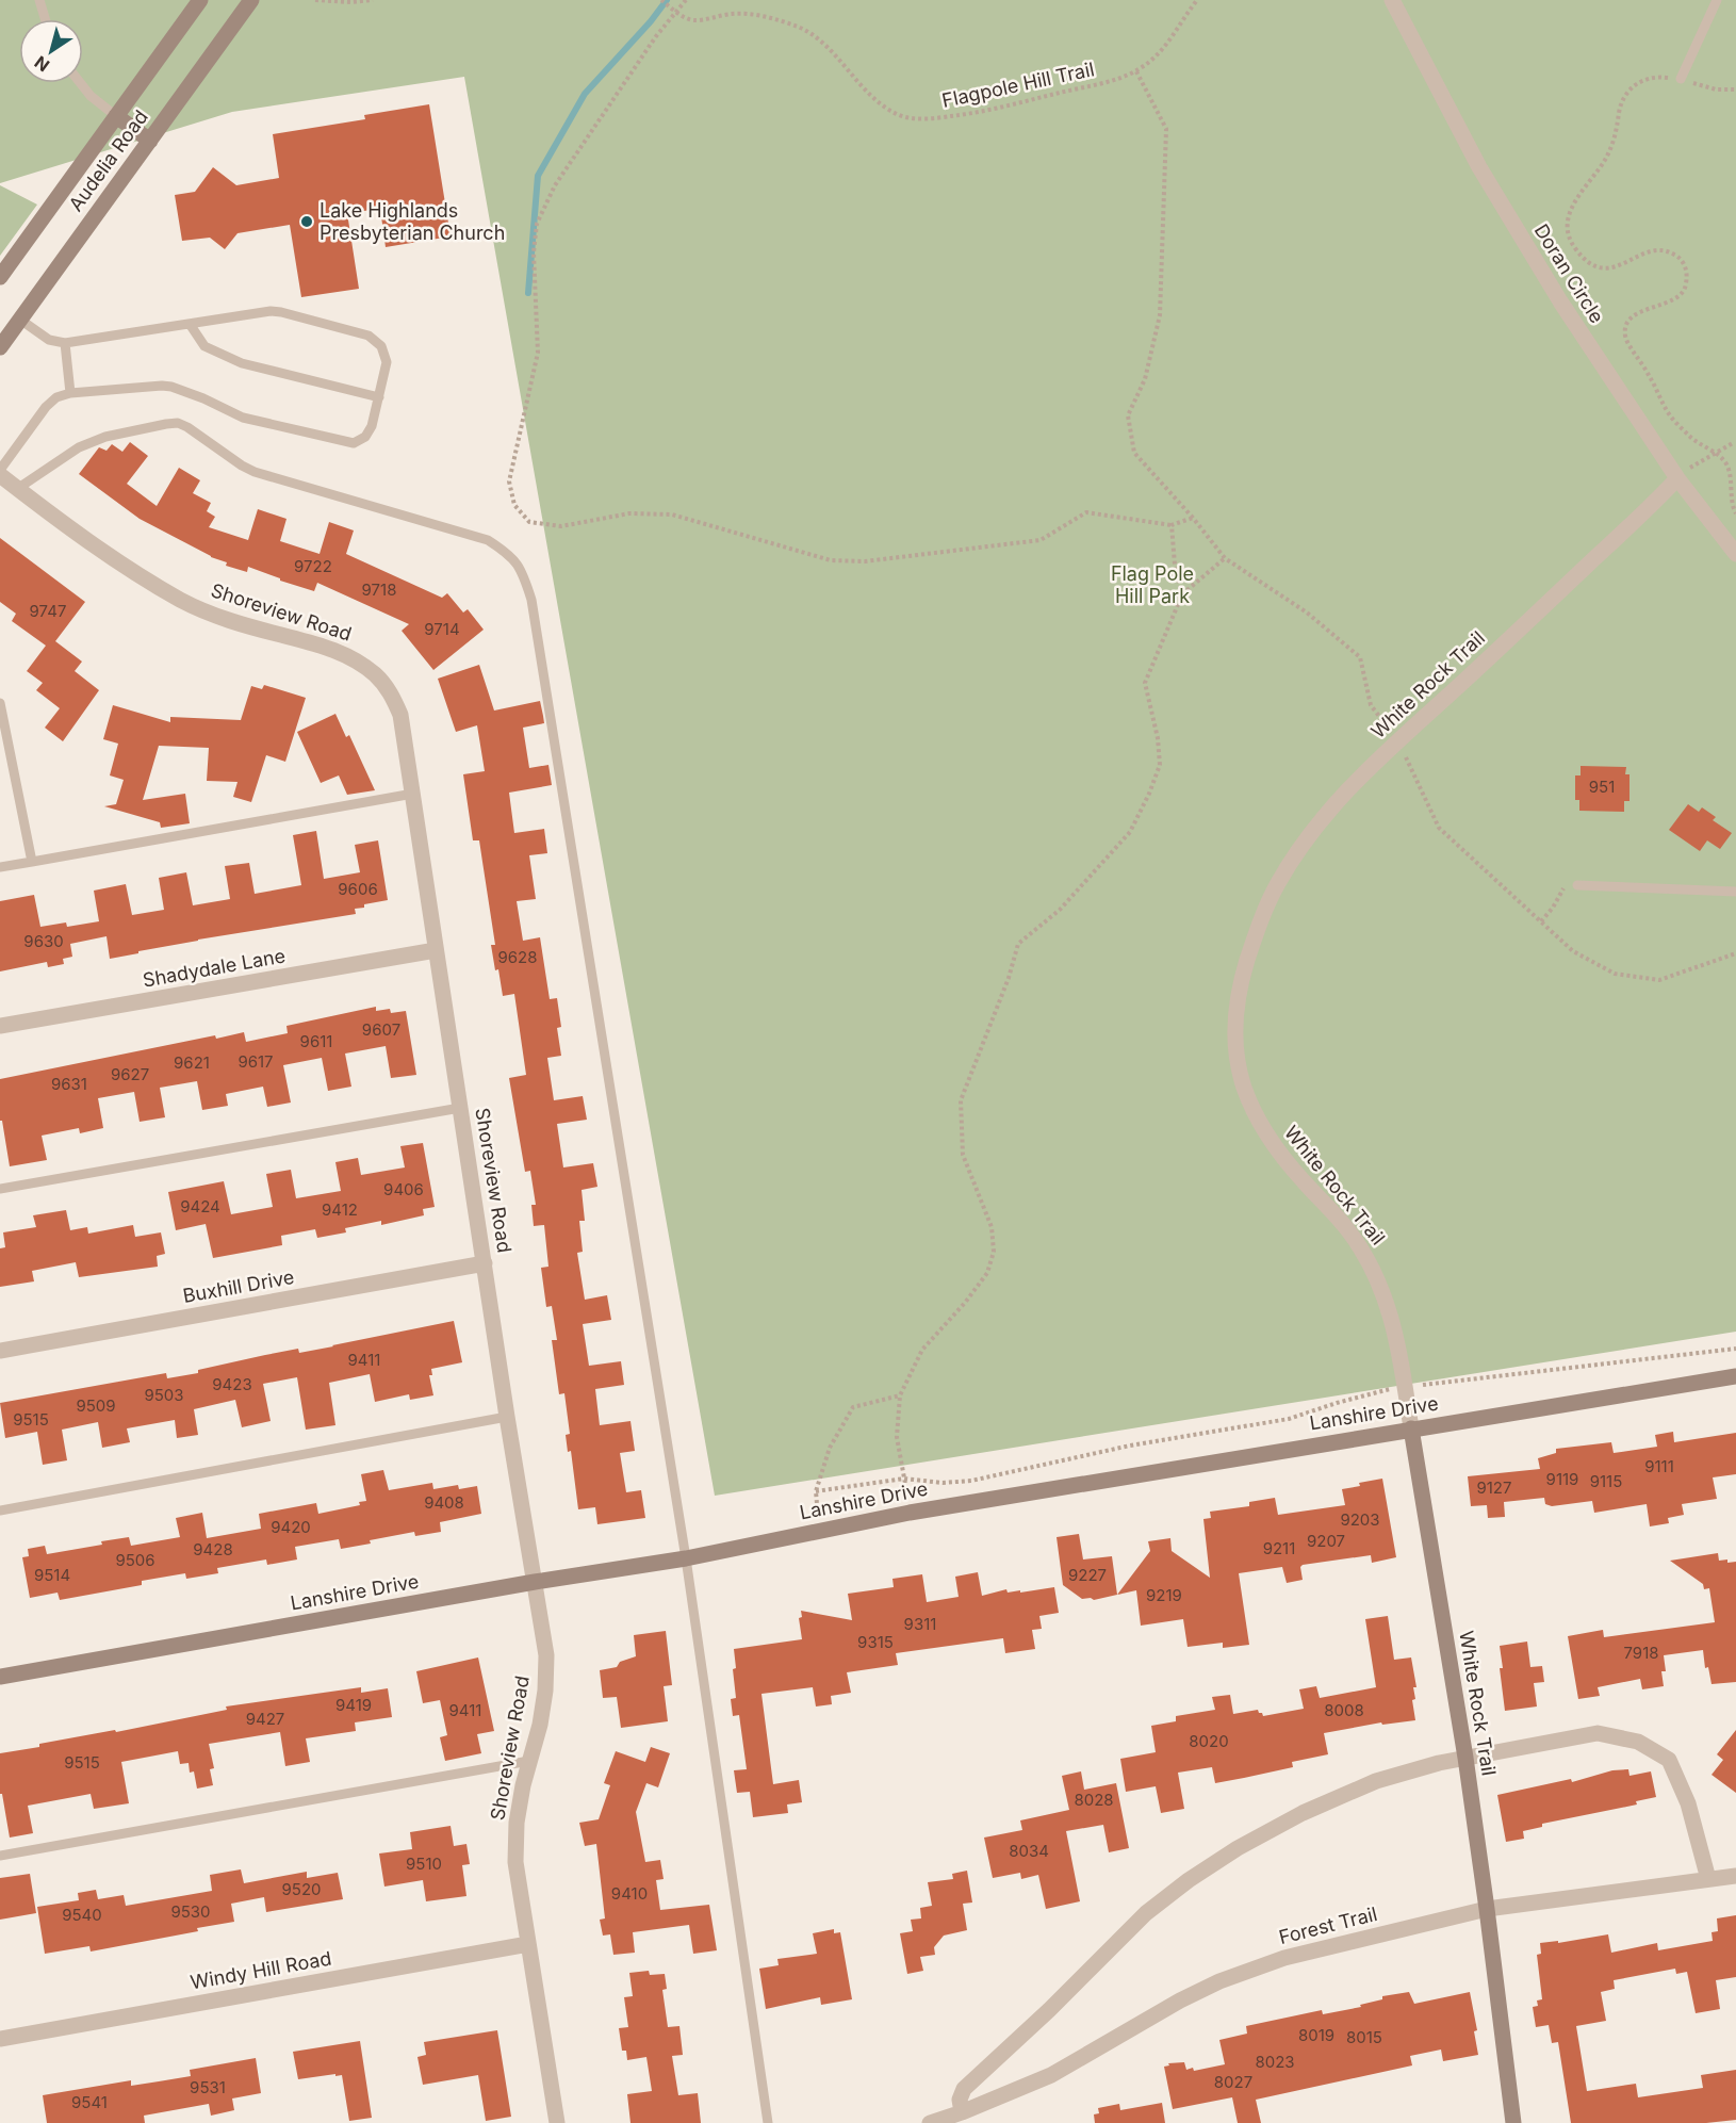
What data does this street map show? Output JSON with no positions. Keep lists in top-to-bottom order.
{
  "streets": {
    "street": [
      "Audelia Road",
      "Doran Circle",
      "Shoreview Road",
      "White Rock Trail",
      "Shadydale Lane",
      "Buxhill Drive",
      "Lanshire Drive",
      "Forest Trail",
      "Windy Hill Road"
    ],
    "path": ["Flagpole Hill Trail"]
  },
  "crossings": [
    ["Doran Circle", "White Rock Trail"],
    ["Shoreview Road", "Shadydale Lane"],
    ["Shoreview Road", "Buxhill Drive"],
    ["Shoreview Road", "Lanshire Drive"],
    ["Shoreview Road", "Windy Hill Road"],
    ["White Rock Trail", "Lanshire Drive"],
    ["White Rock Trail", "Forest Trail"]
  ],
  "parks": ["Flag Pole Hill Park"],
  "places": ["Lake Highlands Presbyterian Church"],
  "house_numbers": [
    "9722",
    "9718",
    "9747",
    "9714",
    "951",
    "9606",
    "9630",
    "9628",
    "9607",
    "9611",
    "9617",
    "9621",
    "9627",
    "9631",
    "9406",
    "9424",
    "9412",
    "9411",
    "9423",
    "9503",
    "9509",
    "9515",
    "9111",
    "9119",
    "9115",
    "9127",
    "9408",
    "9203",
    "9420",
    "9207",
    "9211",
    "9428",
    "9506",
    "9514",
    "9227",
    "9219",
    "9311",
    "9315",
    "7918",
    "9419",
    "9411",
    "8008",
    "9427",
    "8020",
    "9515",
    "8028",
    "8034",
    "9510",
    "9520",
    "9410",
    "9530",
    "9540",
    "8019",
    "8015",
    "8023",
    "8027",
    "9531",
    "9541"
  ],
  "north": "bottom left"
}
